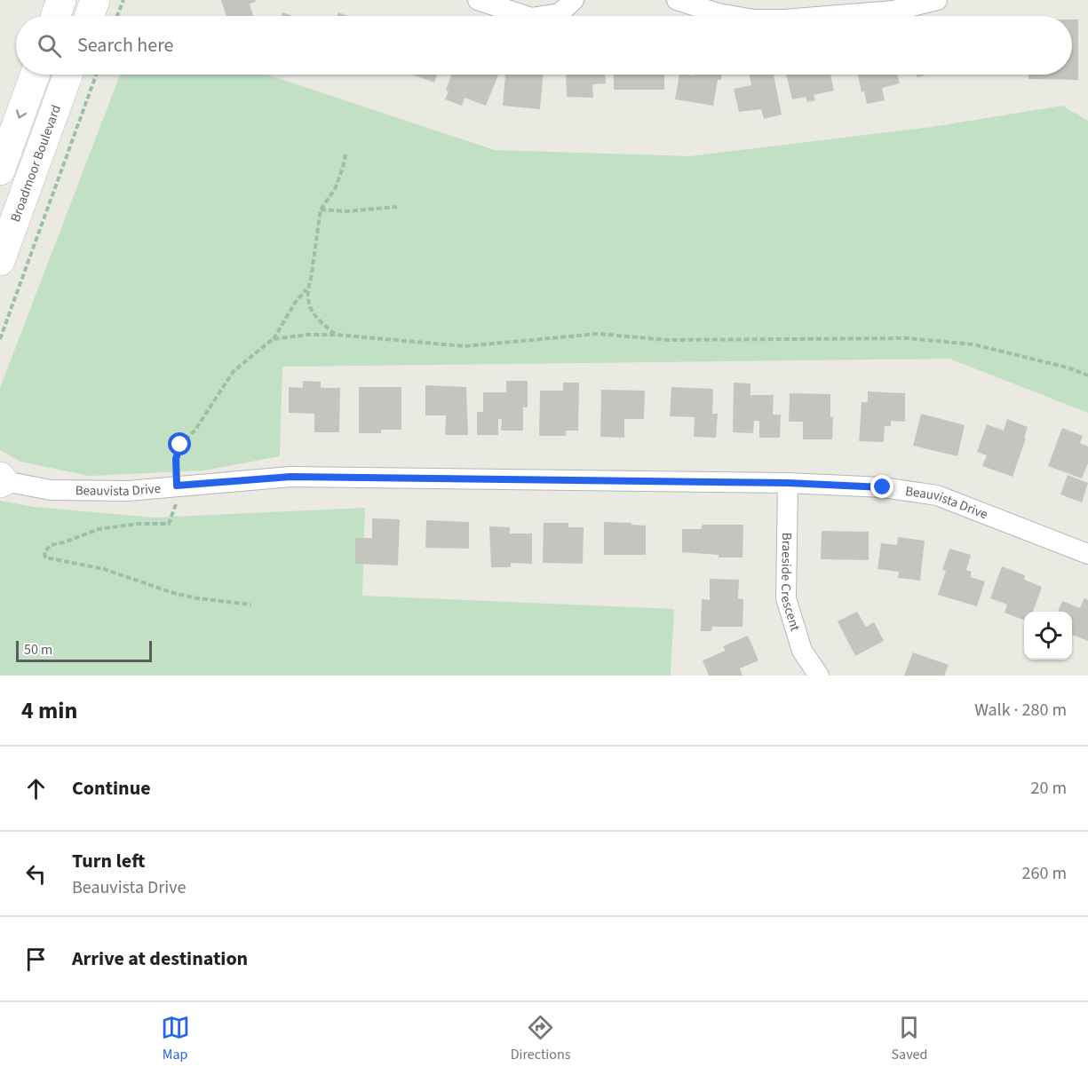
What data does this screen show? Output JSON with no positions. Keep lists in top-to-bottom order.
{
  "streets": {
    "main road": ["Broadmoor Boulevard"],
    "street": ["Beauvista Drive", "Braeside Crescent"]
  },
  "crossings": [
    ["Beauvista Drive", "Braeside Crescent"]
  ],
  "scale_bar": "50 m",
  "page": {
    "search": "Search here",
    "scale": "50 m",
    "heading": ["4 min", "Walk · 280 m"],
    "list": [
      ["Continue", "20 m"],
      ["Turn left", "Beauvista Drive", "260 m"],
      "Arrive at destination"
    ],
    "nav": ["Map", "Directions", "Saved"]
  }
}
